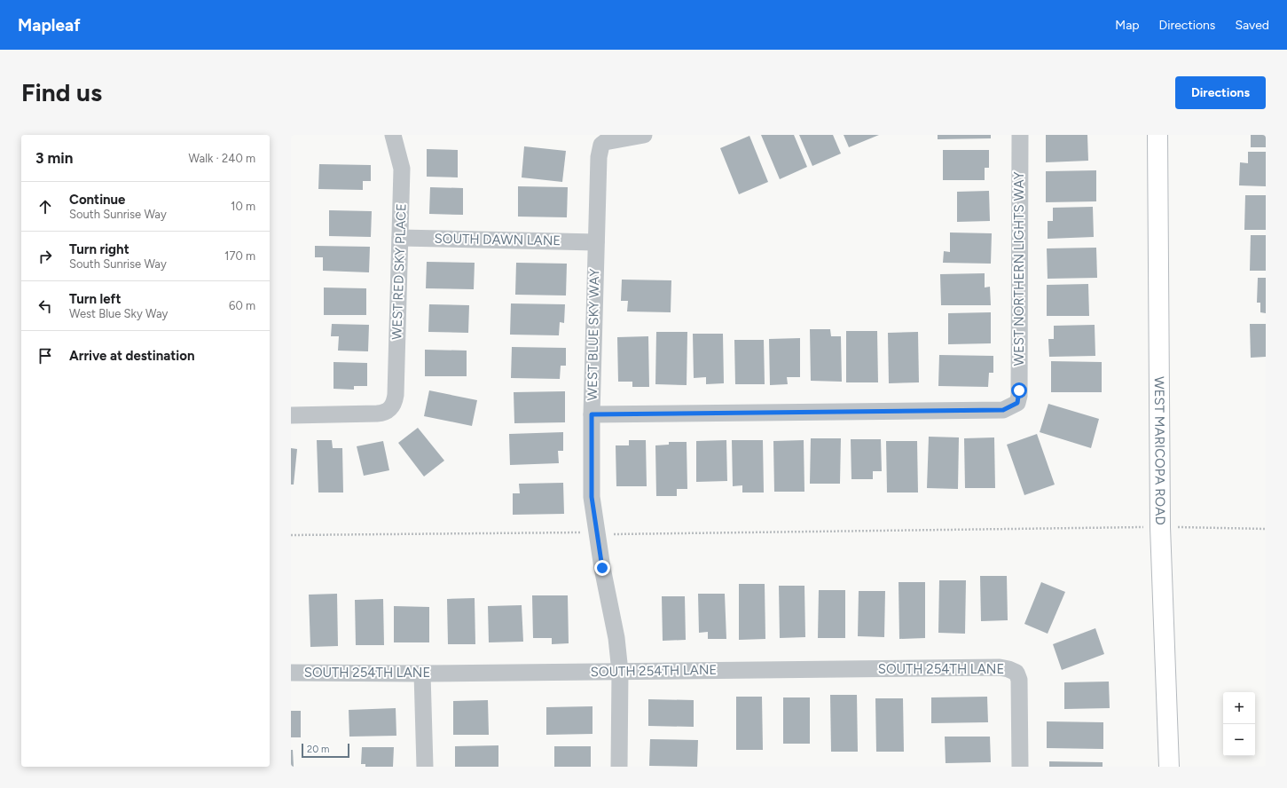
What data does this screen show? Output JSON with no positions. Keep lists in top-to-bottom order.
{
  "streets": {
    "street": [
      "SOUTH DAWN LANE",
      "WEST NORTHERN LIGHTS WAY",
      "WEST RED SKY PLACE",
      "WEST BLUE SKY WAY",
      "WEST MARICOPA ROAD",
      "SOUTH 254TH LANE"
    ]
  },
  "crossings": [
    ["SOUTH DAWN LANE", "WEST RED SKY PLACE"],
    ["SOUTH DAWN LANE", "WEST BLUE SKY WAY"],
    ["WEST NORTHERN LIGHTS WAY", "WEST BLUE SKY WAY"],
    ["WEST BLUE SKY WAY", "SOUTH 254TH LANE"]
  ],
  "scale_bar": "20 m",
  "page": {
    "header": "Mapleaf",
    "nav": ["Map", "Directions", "Saved"],
    "buttons": "Directions",
    "title": "Find us",
    "heading": ["3 min", "Walk · 240 m"],
    "list": [
      ["Continue", "South Sunrise Way", "10 m"],
      ["Turn right", "South Sunrise Way", "170 m"],
      ["Turn left", "West Blue Sky Way", "60 m"],
      "Arrive at destination"
    ],
    "map_buttons": ["+", "−"],
    "scale": "20 m"
  }
}
